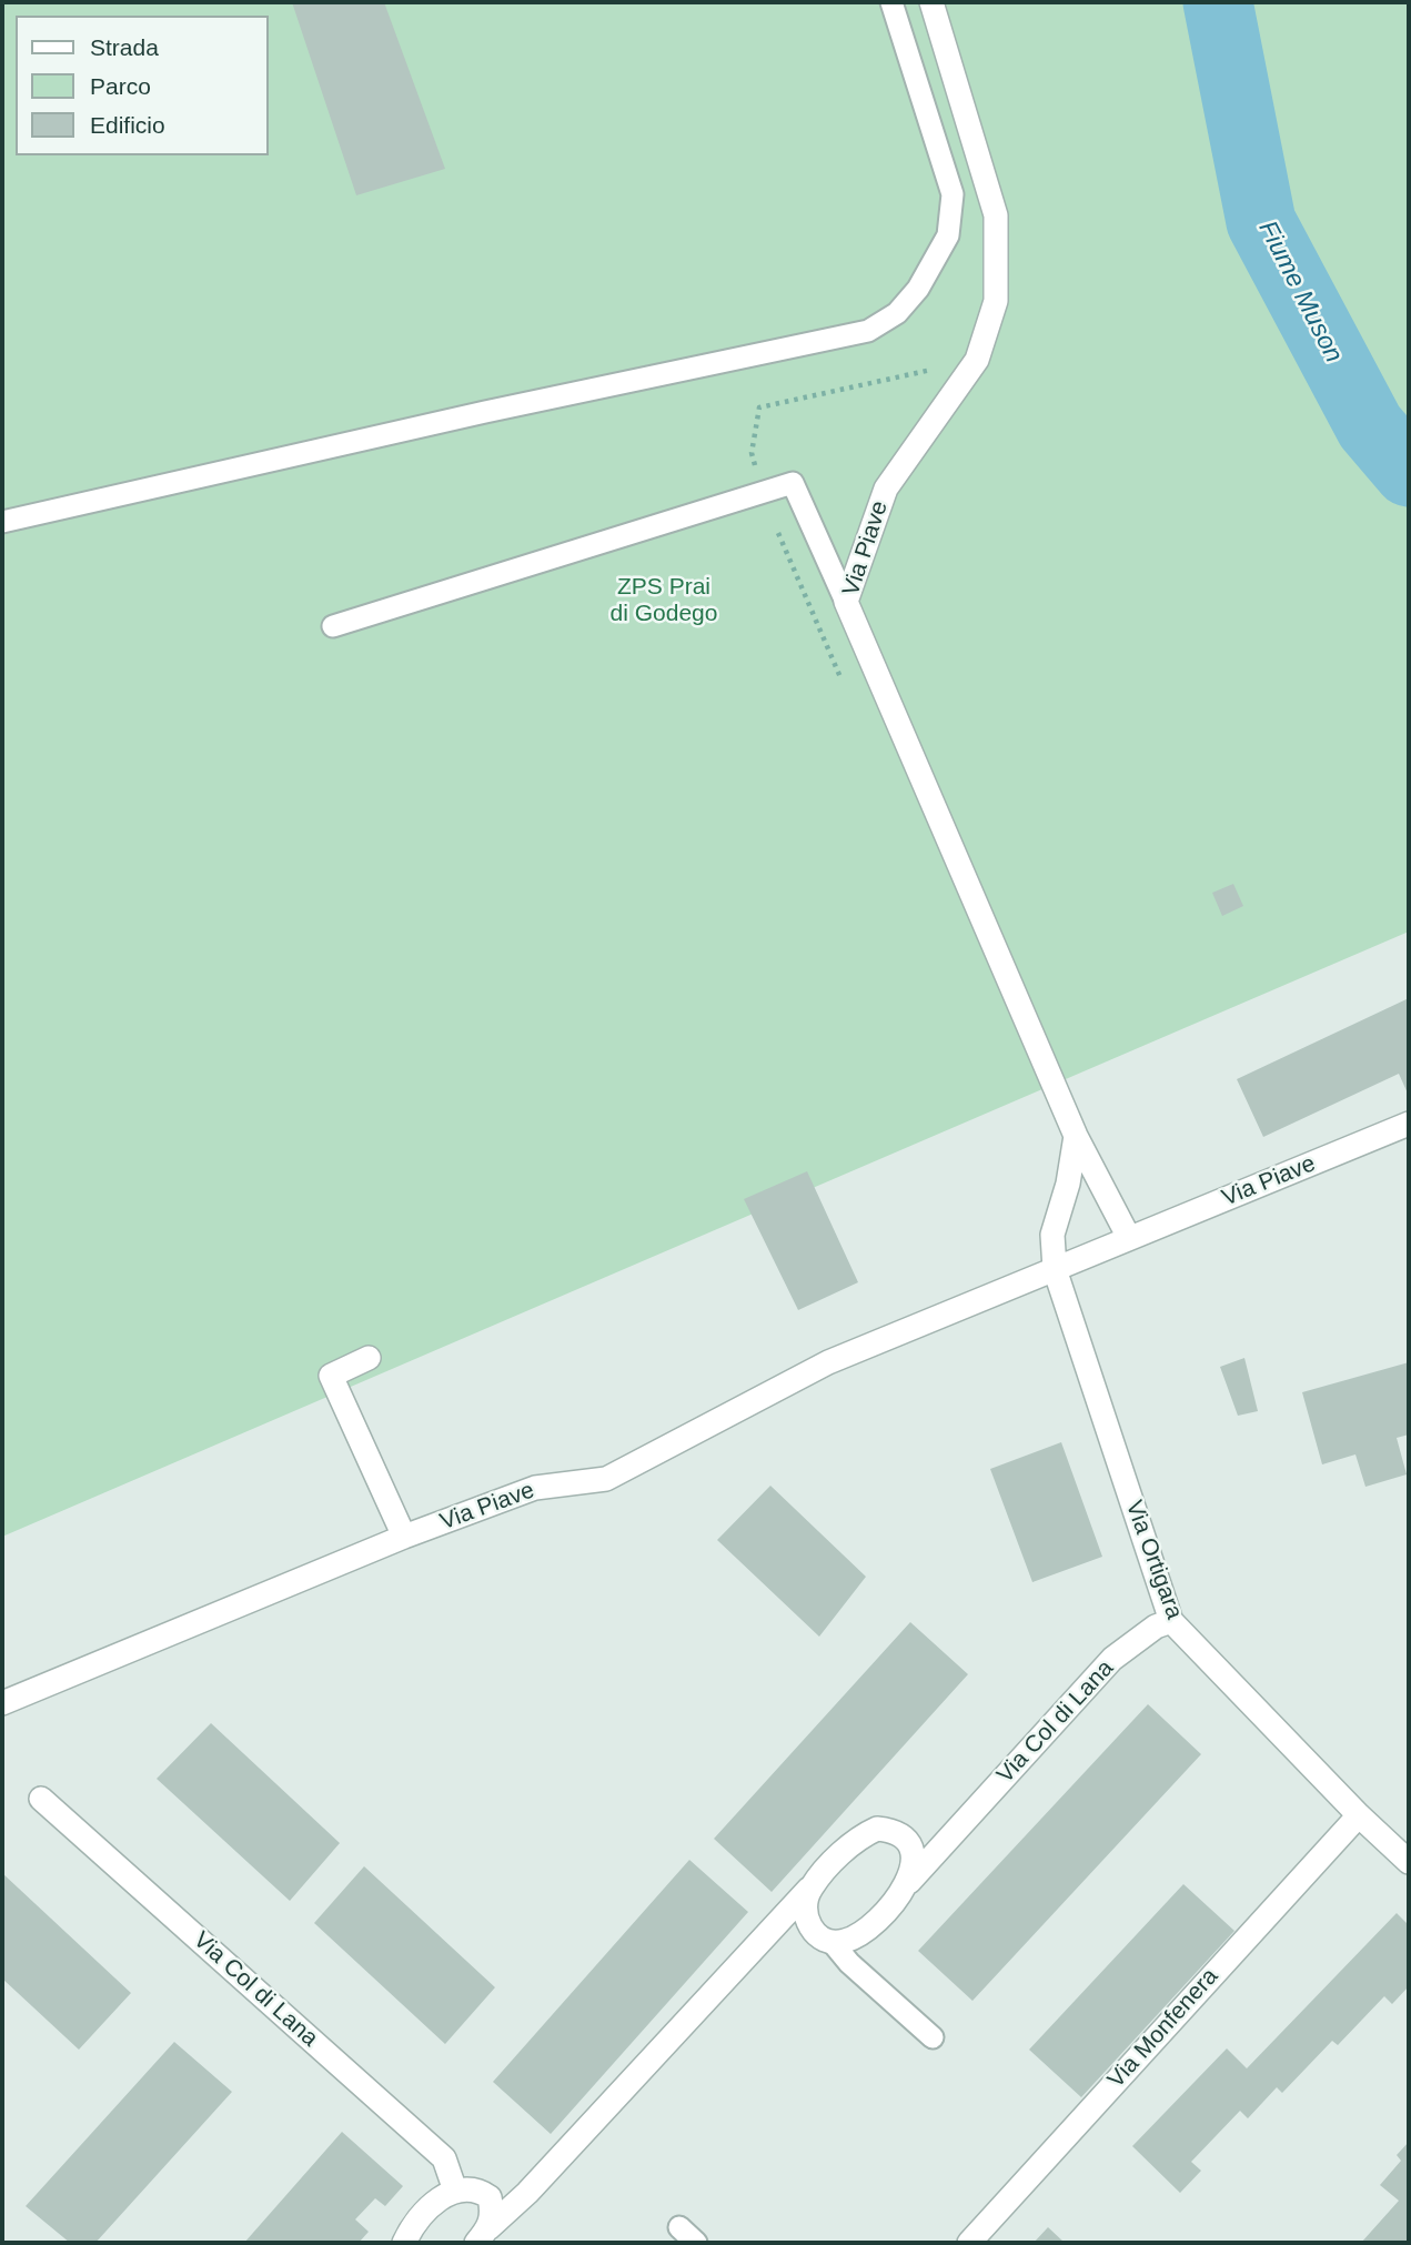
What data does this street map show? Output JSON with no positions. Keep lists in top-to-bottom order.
{
  "streets": {
    "street": [
      "Via Piave",
      "Via Ortigara",
      "Via Col di Lana",
      "Via Monfenera"
    ]
  },
  "crossings": [
    ["Via Piave", "Via Ortigara"],
    ["Via Ortigara", "Via Col di Lana"],
    ["Via Ortigara", "Via Monfenera"]
  ],
  "water": ["Fiume Muson"],
  "parks": ["ZPS Prai di Godego"],
  "legend": ["Strada", "Parco", "Edificio"]
}
